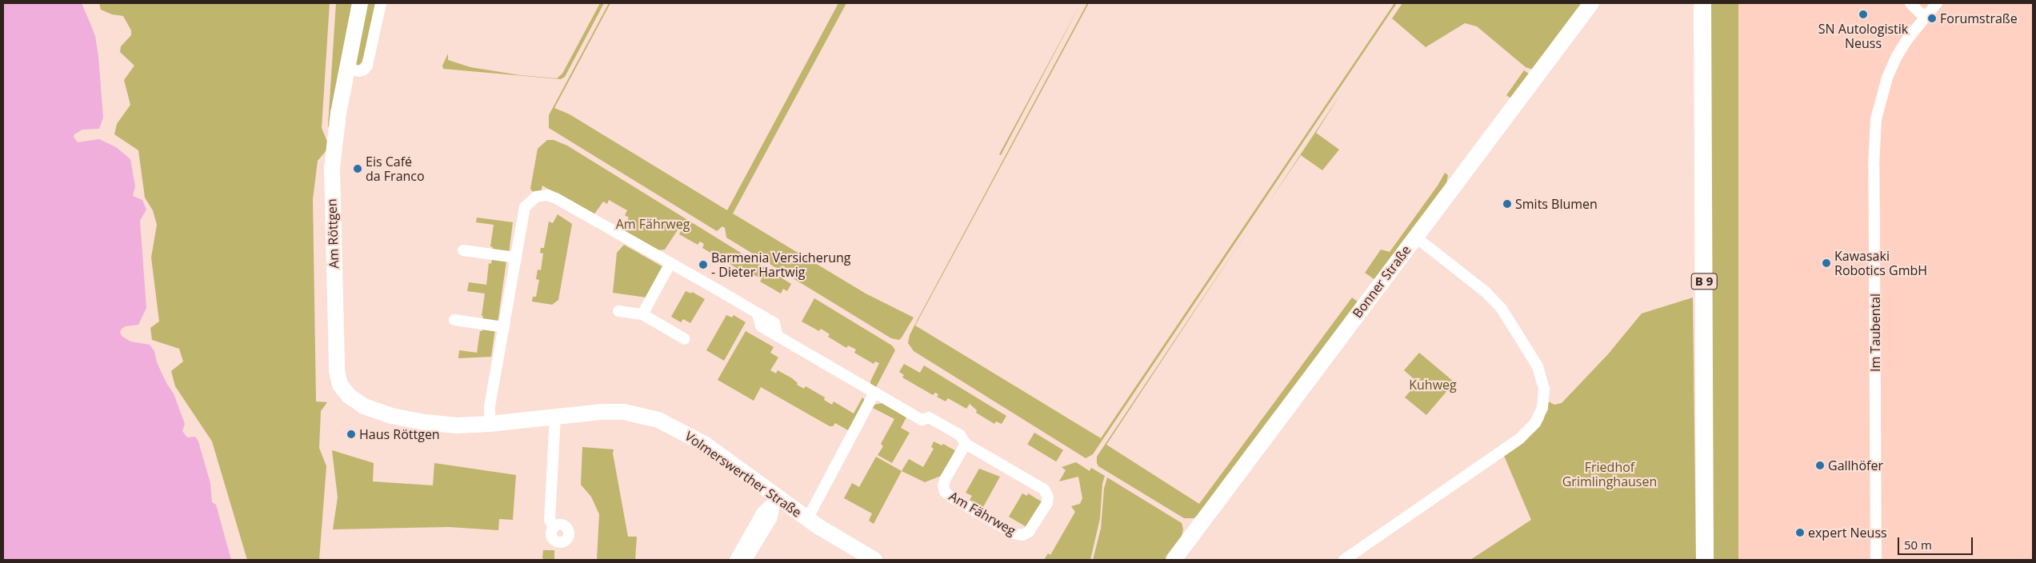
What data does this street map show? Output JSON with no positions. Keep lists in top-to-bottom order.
{
  "streets": {
    "main road": ["B 9"],
    "street": [
      "Am Röttgen",
      "Bonner Straße",
      "Im Taubental",
      "Volmerswerther Straße",
      "Am Fährweg"
    ]
  },
  "crossings": [
    ["Am Röttgen", "Volmerswerther Straße"],
    ["Volmerswerther Straße", "Am Fährweg"]
  ],
  "parks": ["Am Fährweg", "Kuhweg", "Friedhof Grimlinghausen"],
  "places": [
    "SN Autologistik Neuss",
    "Forumstraße",
    "Eis Café da Franco",
    "Smits Blumen",
    "Kawasaki Robotics GmbH",
    "Barmenia Versicherung - Dieter Hartwig",
    "Haus Röttgen",
    "Gallhöfer",
    "expert Neuss"
  ],
  "scale_bar": "50 m"
}
